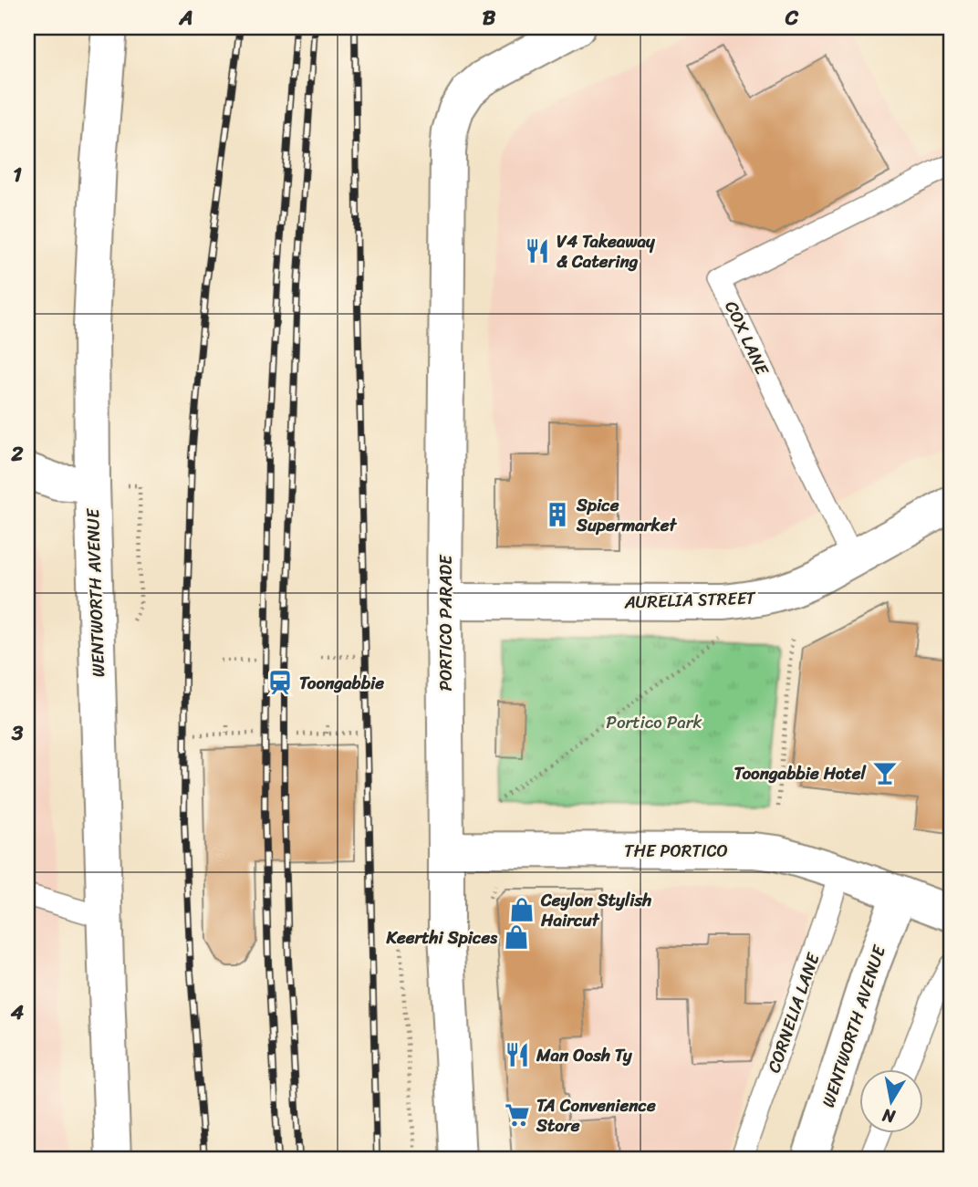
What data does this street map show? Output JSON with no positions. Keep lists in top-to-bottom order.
{
  "streets": {
    "main road": [
      "WENTWORTH AVENUE",
      "AURELIA STREET",
      "PORTICO PARADE",
      "THE PORTICO"
    ],
    "lane": ["COX LANE", "CORNELIA LANE"]
  },
  "crossings": [
    ["COX LANE", "AURELIA STREET"],
    ["WENTWORTH AVENUE", "THE PORTICO"],
    ["AURELIA STREET", "PORTICO PARADE"],
    ["PORTICO PARADE", "THE PORTICO"],
    ["THE PORTICO", "CORNELIA LANE"]
  ],
  "parks": ["Portico Park"],
  "places": {
    "restaurant": ["V4 Takeaway & Catering", "Man Oosh Ty"],
    "building": ["Spice Supermarket"],
    "station": ["Toongabbie"],
    "bar": ["Toongabbie Hotel"],
    "shop": ["Ceylon Stylish Haircut", "Keerthi Spices"],
    "supermarket": ["TA Convenience Store"]
  },
  "north": "bottom",
  "grid": {
    "columns": ["A", "B", "C"],
    "rows": [
      "1",
      "2",
      "3",
      "4"
    ]
  }
}
